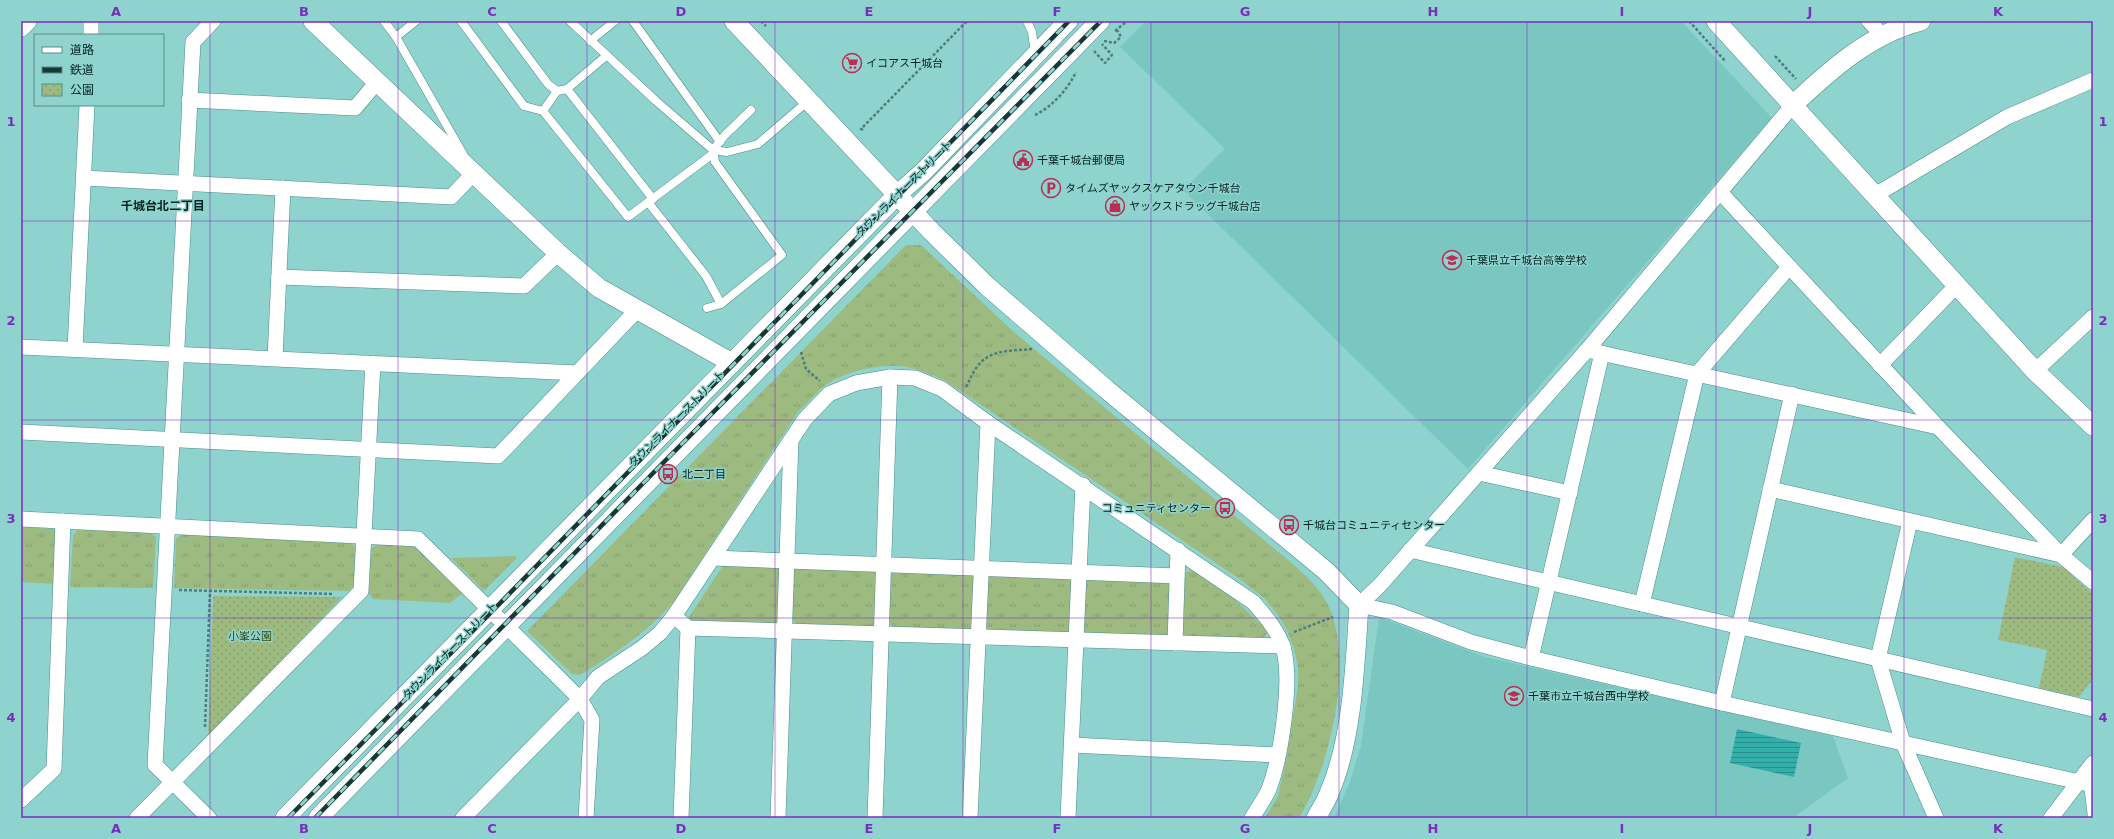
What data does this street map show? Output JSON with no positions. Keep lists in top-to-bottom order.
{
  "streets": {
    "street": ["タウンライナーストリート"]
  },
  "districts": ["千城台北二丁目"],
  "parks": ["小峯公園"],
  "places": {
    "supermarket": ["イコアス千城台"],
    "public building": ["千葉千城台郵便局"],
    "parking": ["タイムズヤックスケアタウン千城台"],
    "shop": ["ヤックスドラッグ千城台店"],
    "school or university": ["千葉県立千城台高等学校", "千葉市立千城台西中学校"],
    "bus stop": ["北二丁目", "コミュニティセンター", "千城台コミュニティセンター"]
  },
  "legend": ["道路", "鉄道", "公園"],
  "grid": {
    "columns": [
      "A",
      "B",
      "C",
      "D",
      "E",
      "F",
      "G",
      "H",
      "I",
      "J",
      "K"
    ],
    "rows": [
      "1",
      "2",
      "3",
      "4"
    ]
  }
}
